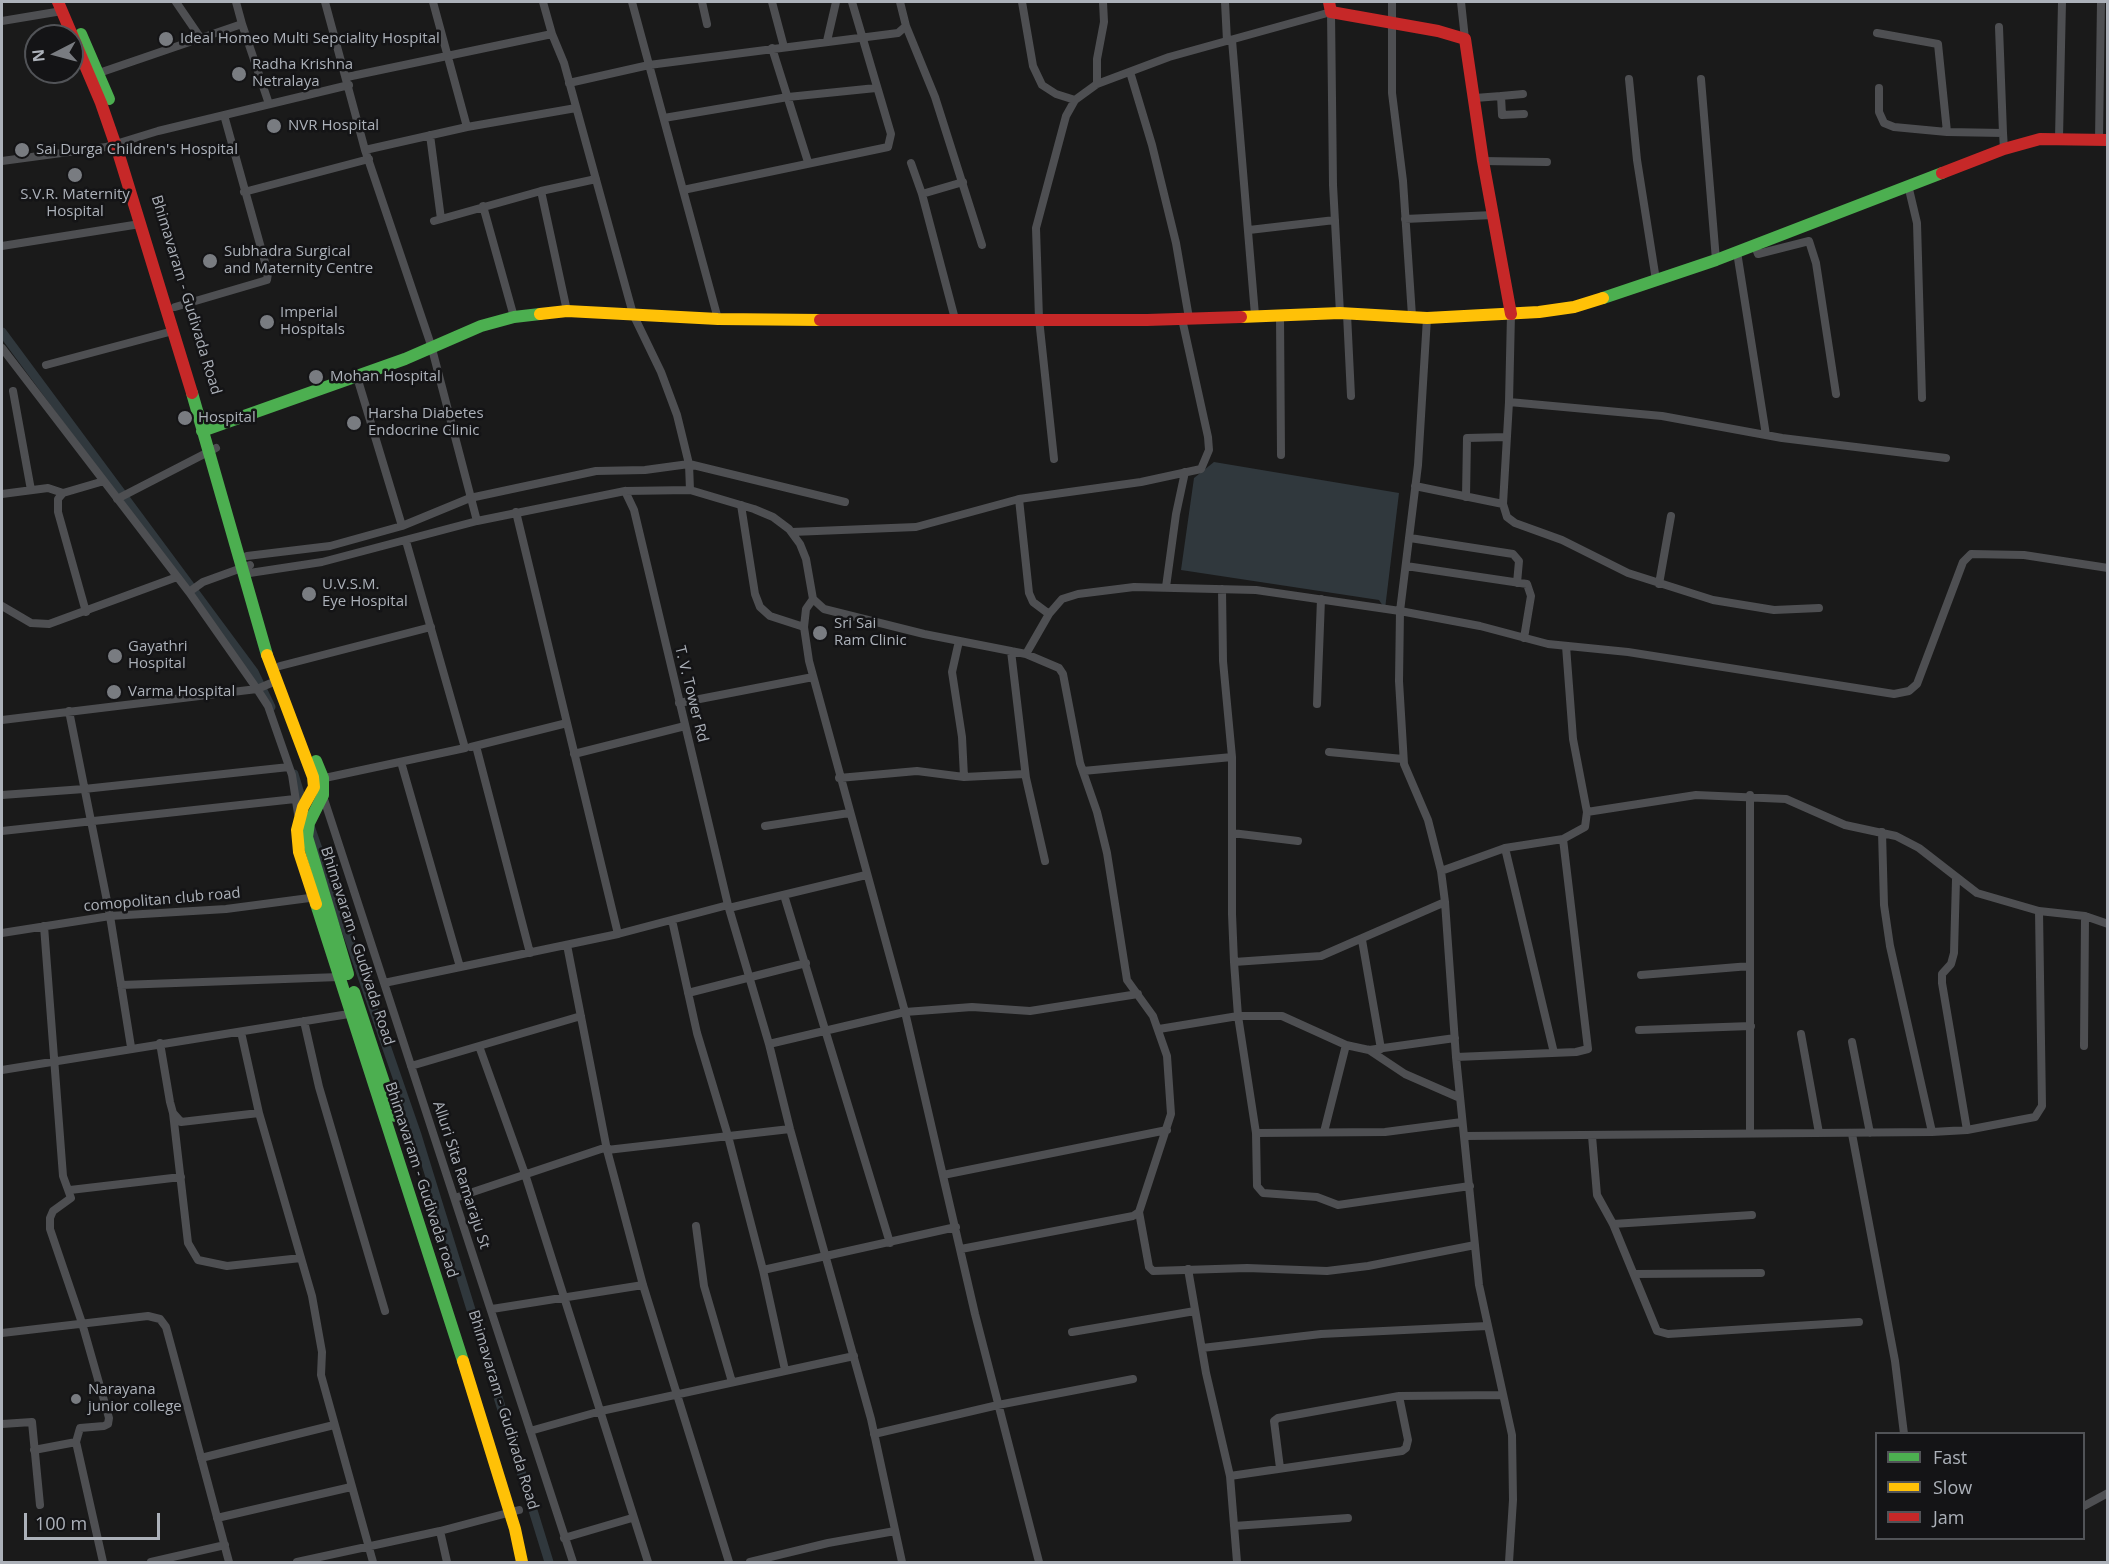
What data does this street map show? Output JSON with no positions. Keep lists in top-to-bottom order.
{
  "streets": {
    "main road": ["Bhimavaram - Gudivada Road", "Bhimavaram - Gudivada road"],
    "street": ["T. V. Tower Rd", "comopolitan club road", "Alluri Sita Ramaraju St"]
  },
  "crossings": [
    ["Bhimavaram - Gudivada Road", "comopolitan club road"],
    ["Bhimavaram - Gudivada Road", "Alluri Sita Ramaraju St"],
    ["Bhimavaram - Gudivada Road", "Bhimavaram - Gudivada road"],
    ["comopolitan club road", "Bhimavaram - Gudivada road"]
  ],
  "places": [
    "Ideal Homeo Multi Sepciality Hospital",
    "Radha Krishna Netralaya",
    "NVR Hospital",
    "Sai Durga Children's Hospital",
    "S.V.R. Maternity Hospital",
    "Subhadra Surgical and Maternity Centre",
    "Imperial Hospitals",
    "Mohan Hospital",
    "Hospital",
    "Harsha Diabetes Endocrine Clinic",
    "U.V.S.M. Eye Hospital",
    "Sri Sai Ram Clinic",
    "Gayathri Hospital",
    "Varma Hospital",
    "Narayana junior college"
  ],
  "legend": ["Fast", "Slow", "Jam"],
  "scale_bar": "100 m",
  "north": "left"
}
